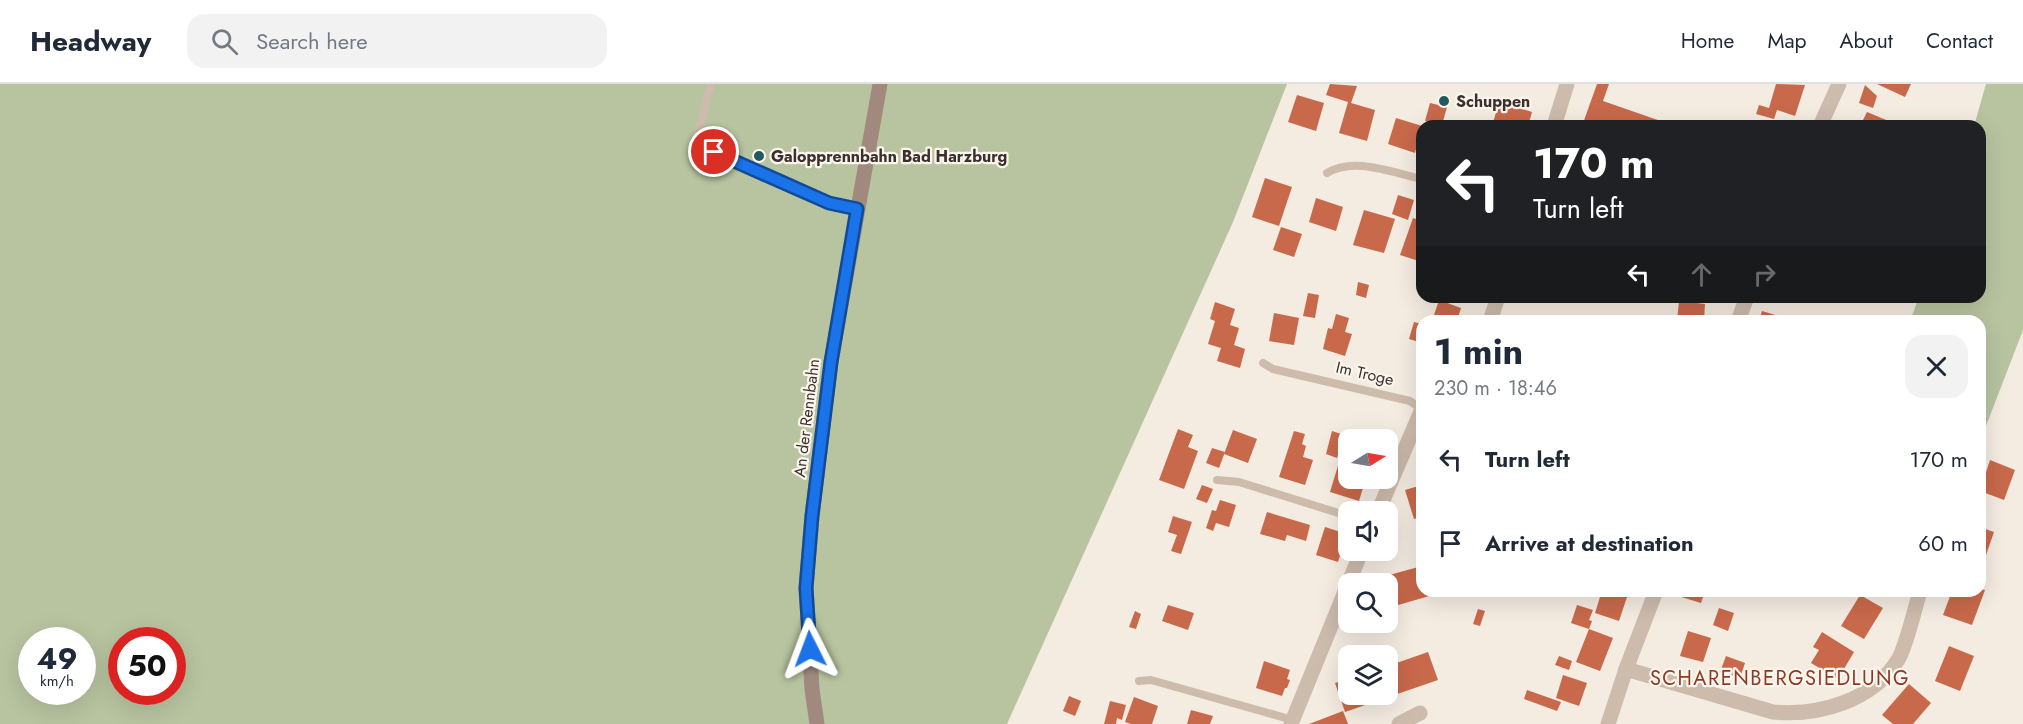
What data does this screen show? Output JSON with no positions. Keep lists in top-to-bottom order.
{
  "streets": {
    "main road": ["An der Rennbahn"],
    "street": ["Im Troge"]
  },
  "districts": ["SCHARENBERGSIEDLUNG"],
  "places": ["Schuppen", "Galopprennbahn Bad Harzburg"],
  "north": "right",
  "page": {
    "header": "Headway",
    "search": "Search here",
    "nav": [
      "Home",
      "Map",
      "About",
      "Contact"
    ],
    "turn": ["170 m", "Turn left"],
    "heading": ["1 min", "230 m · 18:46"],
    "list": [
      {
        "name": "Turn left",
        "value": "170 m"
      },
      {
        "name": "Arrive at destination",
        "value": "60 m"
      }
    ],
    "speed": "49 km/h",
    "limit": "50"
  }
}
